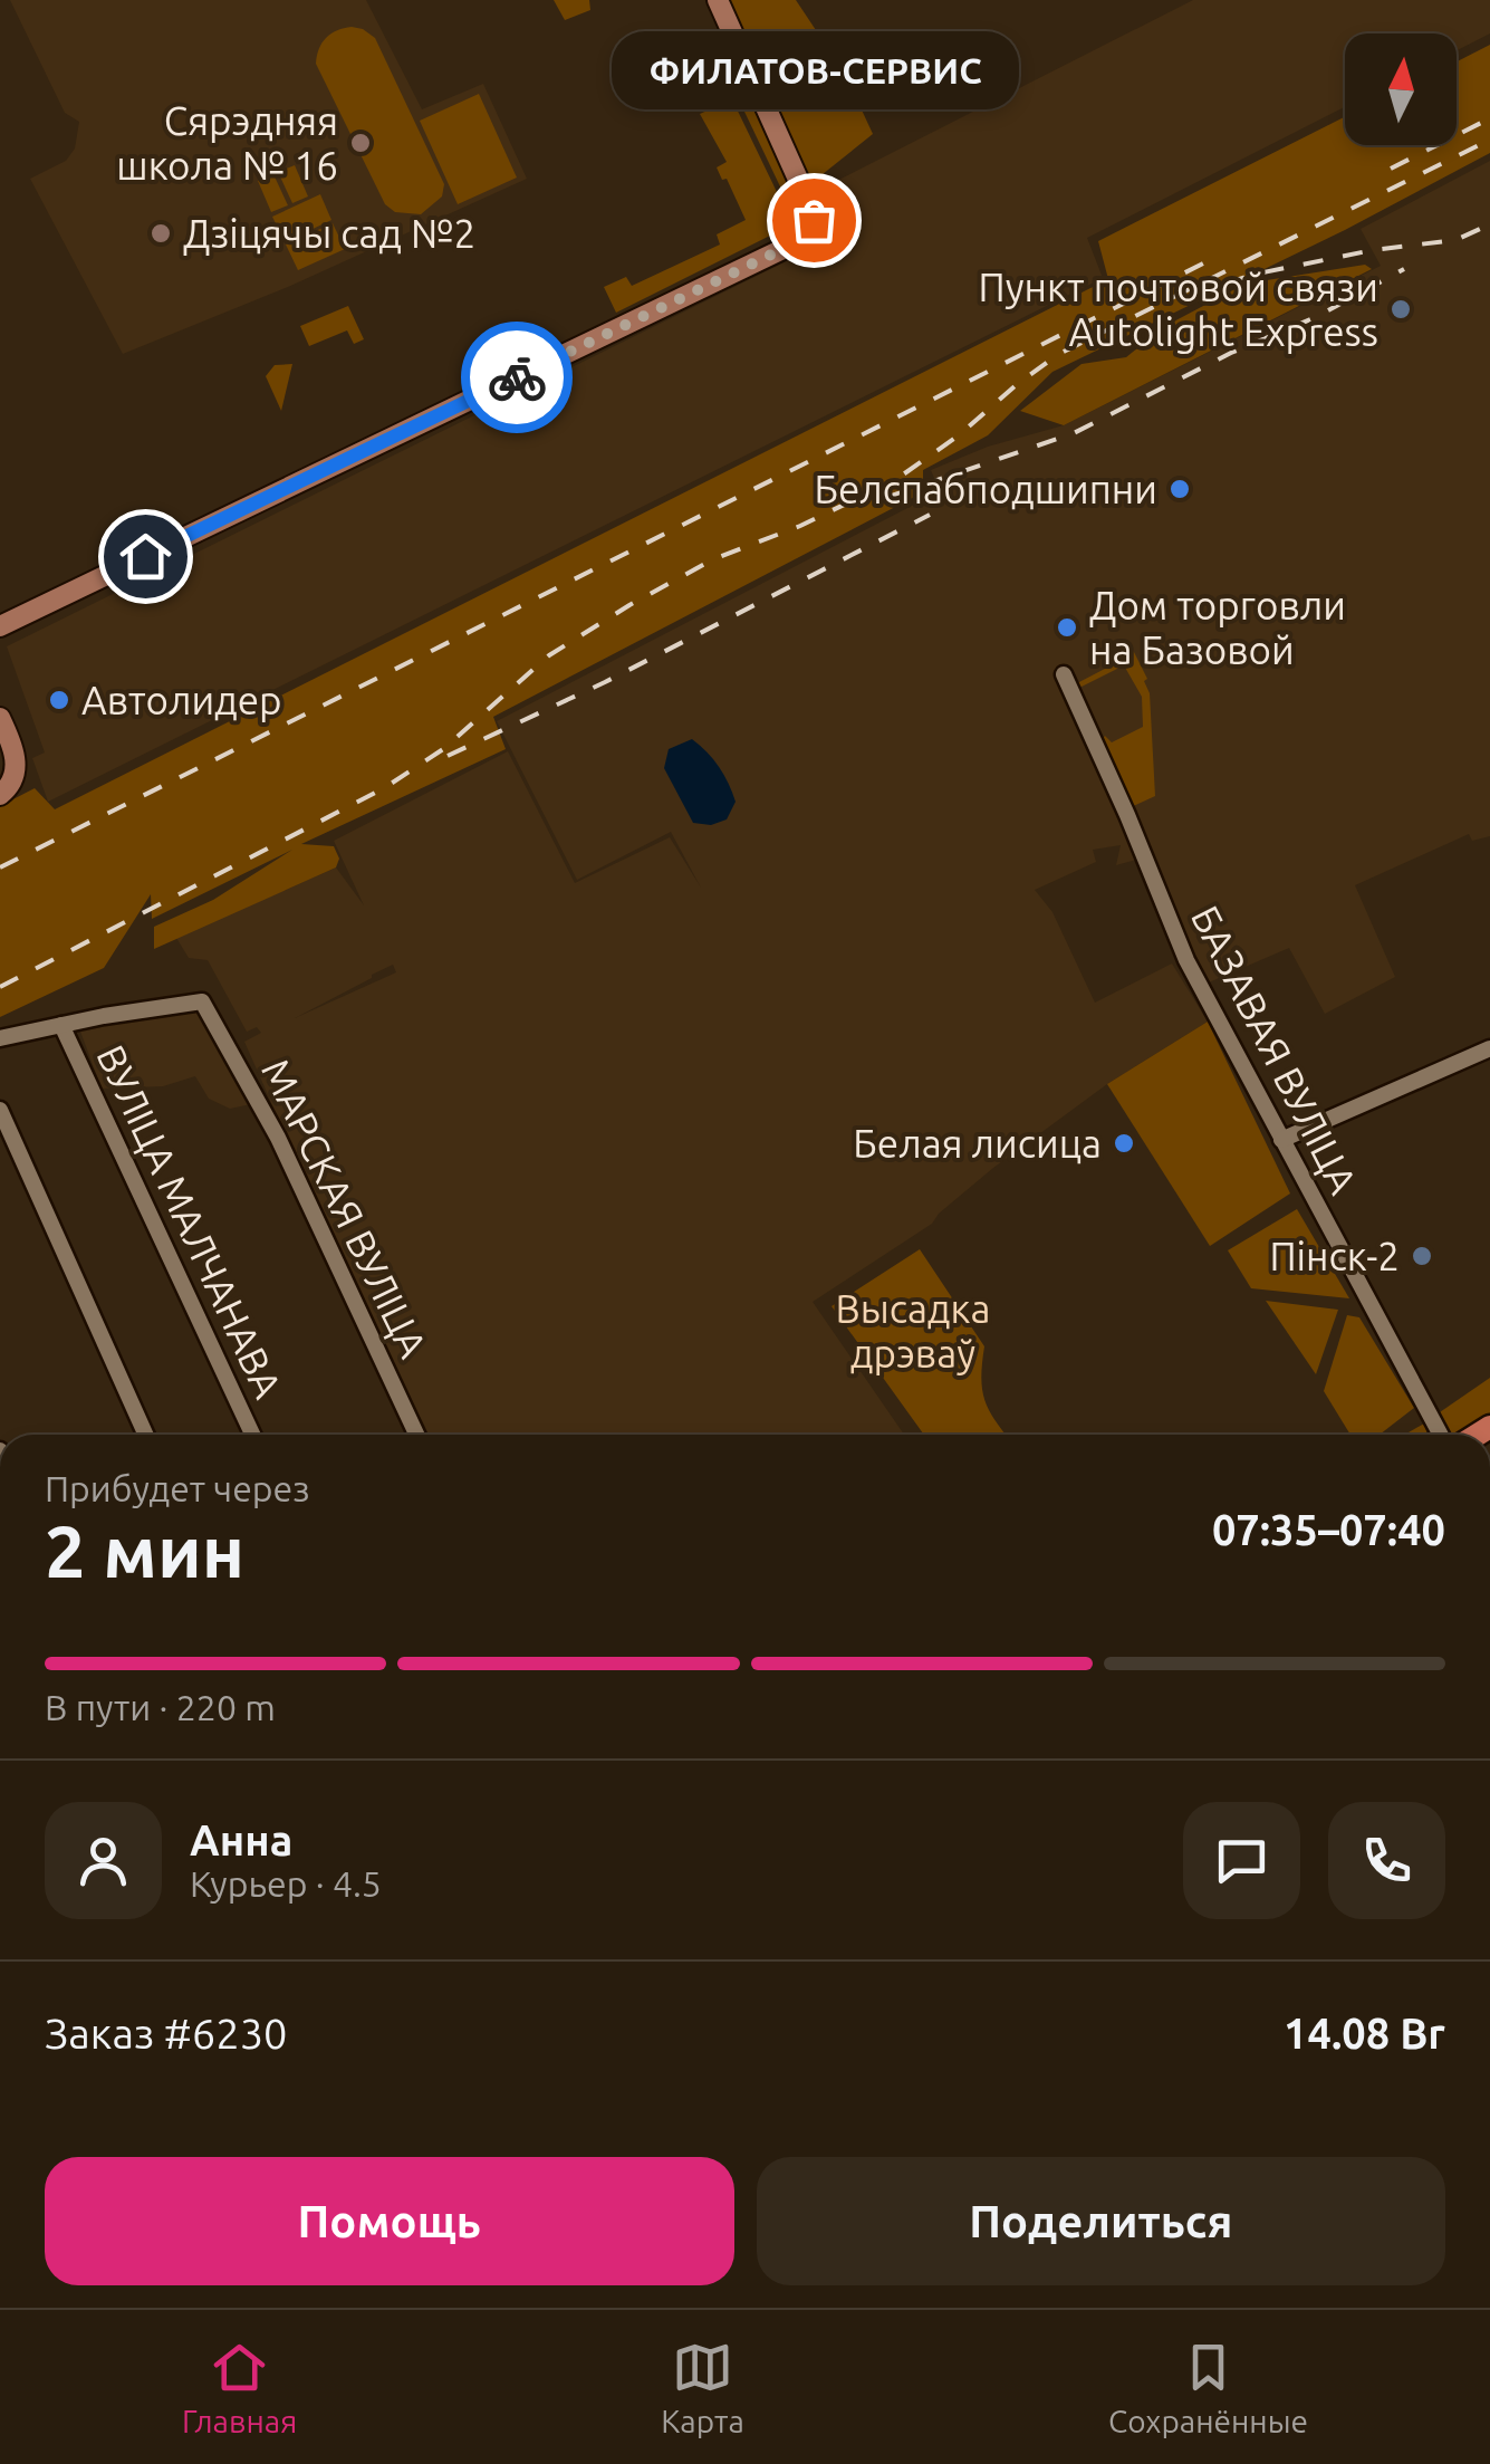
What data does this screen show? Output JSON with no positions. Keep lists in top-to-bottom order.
{
  "streets": {
    "street": ["БАЗАВАЯ ВУЛІЦА", "МАРСКАЯ ВУЛІЦА", "ВУЛІЦА МАЛЧАНАВА"]
  },
  "crossings": [
    ["МАРСКАЯ ВУЛІЦА", "ВУЛІЦА МАЛЧАНАВА"]
  ],
  "parks": ["Высадка дрэваў"],
  "places": [
    "Сярэдняя школа № 16",
    "ФИЛАТОВ-СЕРВИС",
    "Дзіцячы сад №2",
    "Пункт почтовой связи Autolight Express",
    "Белспабподшипни",
    "Дом торговли на Базовой",
    "Автолидер",
    "Белая лисица",
    "Пінск-2"
  ],
  "north": "top",
  "page": {
    "bubble": "ФИЛАТОВ-СЕРВИС",
    "heading": ["2 мин", "Прибудет через", "07:35–07:40"],
    "panel": [
      "Анна",
      "Курьер · 4.5",
      "Заказ #6230",
      "14.08 Br"
    ],
    "bar": "В пути · 220 m",
    "buttons": ["Помощь", "Поделиться"],
    "tabs": ["Главная", "Карта", "Сохранённые"]
  }
}
